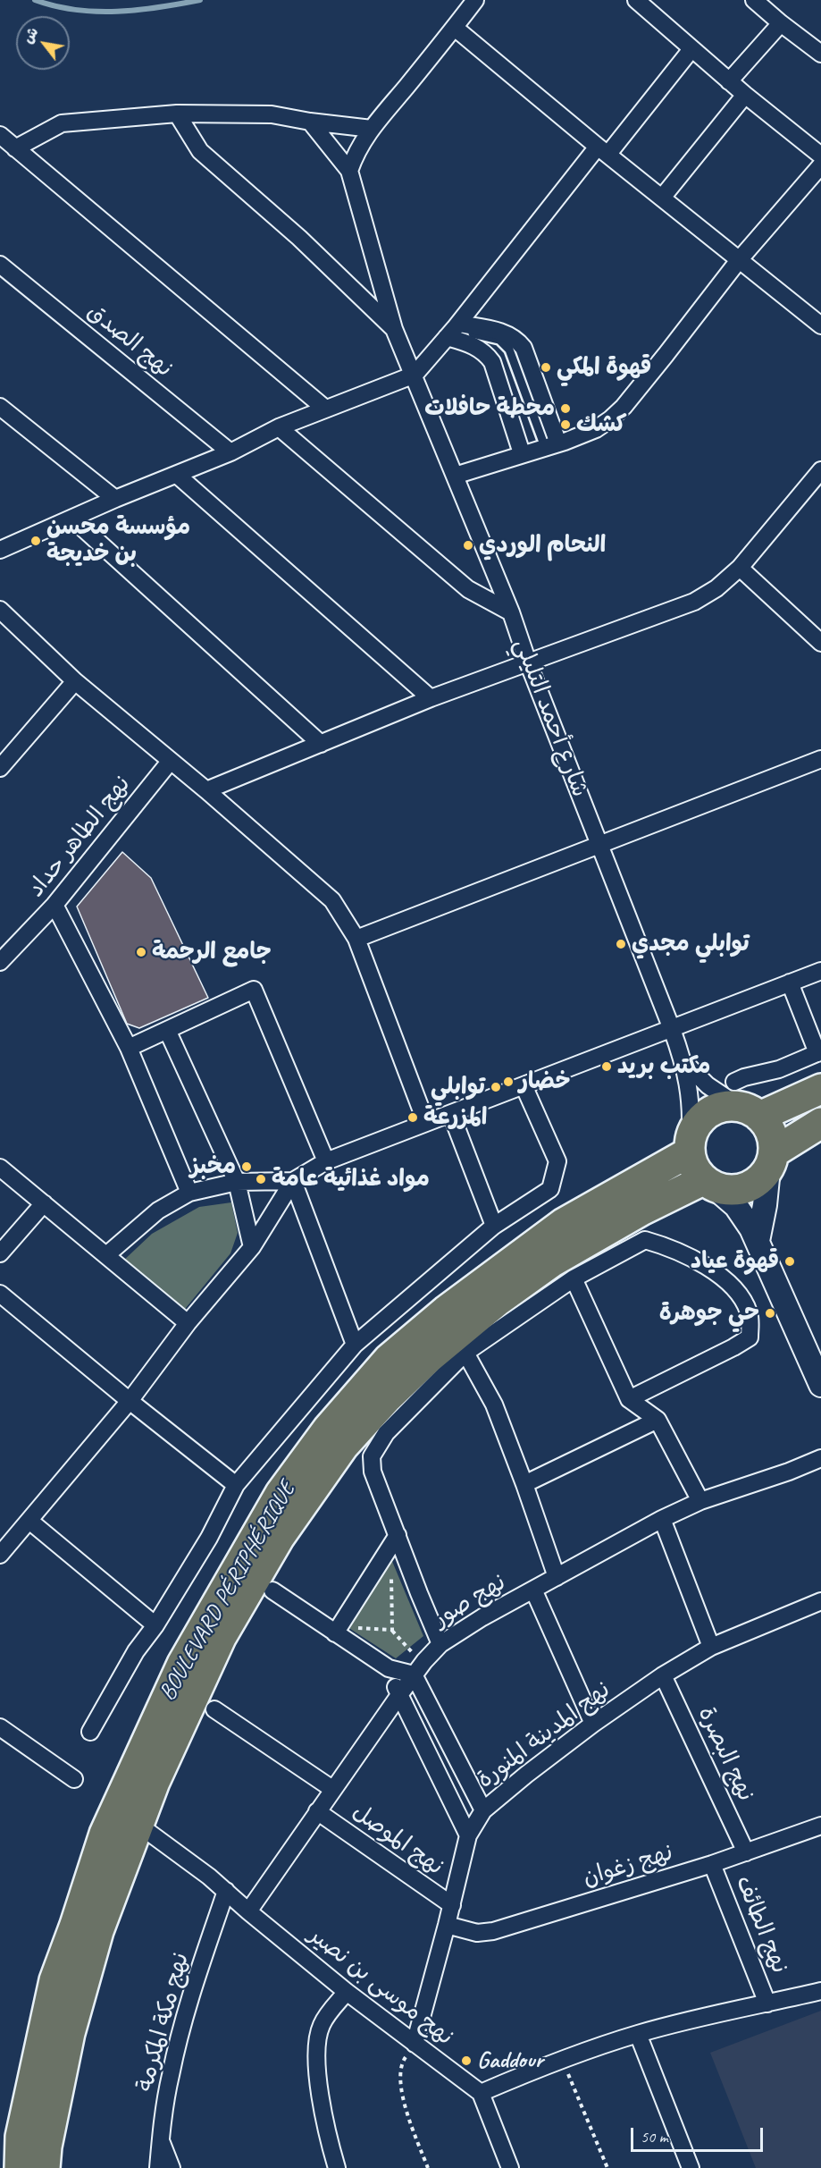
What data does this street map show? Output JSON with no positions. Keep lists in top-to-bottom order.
{
  "streets": {
    "highway": ["BOULEVARD PÉRIPHÉRIQUE"],
    "street": [
      "نهج الصدق",
      "شارع أحمد التليلي",
      "نهج الطاهر حداد",
      "نهج صور",
      "نهج المدينة المنورة",
      "نهج البصرة",
      "نهج الموصل",
      "نهج زغوان",
      "نهج الطائف",
      "نهج موسى بن نصير",
      "نهج مكة المكرمة"
    ]
  },
  "crossings": [
    ["نهج صور", "نهج الموصل"],
    ["نهج صور", "نهج موسى بن نصير"],
    ["نهج المدينة المنورة", "نهج البصرة"],
    ["نهج المدينة المنورة", "نهج الموصل"],
    ["نهج المدينة المنورة", "نهج زغوان"],
    ["نهج المدينة المنورة", "نهج موسى بن نصير"],
    ["نهج البصرة", "نهج زغوان"],
    ["نهج زغوان", "نهج الطائف"],
    ["نهج موسى بن نصير", "نهج مكة المكرمة"]
  ],
  "places": [
    "قهوة المكي",
    "محطة حافلات",
    "كشك",
    "مؤسسة محسن بن خديجة",
    "النحام الوردي",
    "توابلي مجدي",
    "جامع الرحمة",
    "مكتب بريد",
    "خضار",
    "توابلي",
    "المزرعة",
    "مخبز",
    "مواد غذائية عامة",
    "قهوة عياد",
    "حي جوهرة",
    "Gaddour"
  ],
  "scale_bar": "50 m",
  "north": "top left"
}
